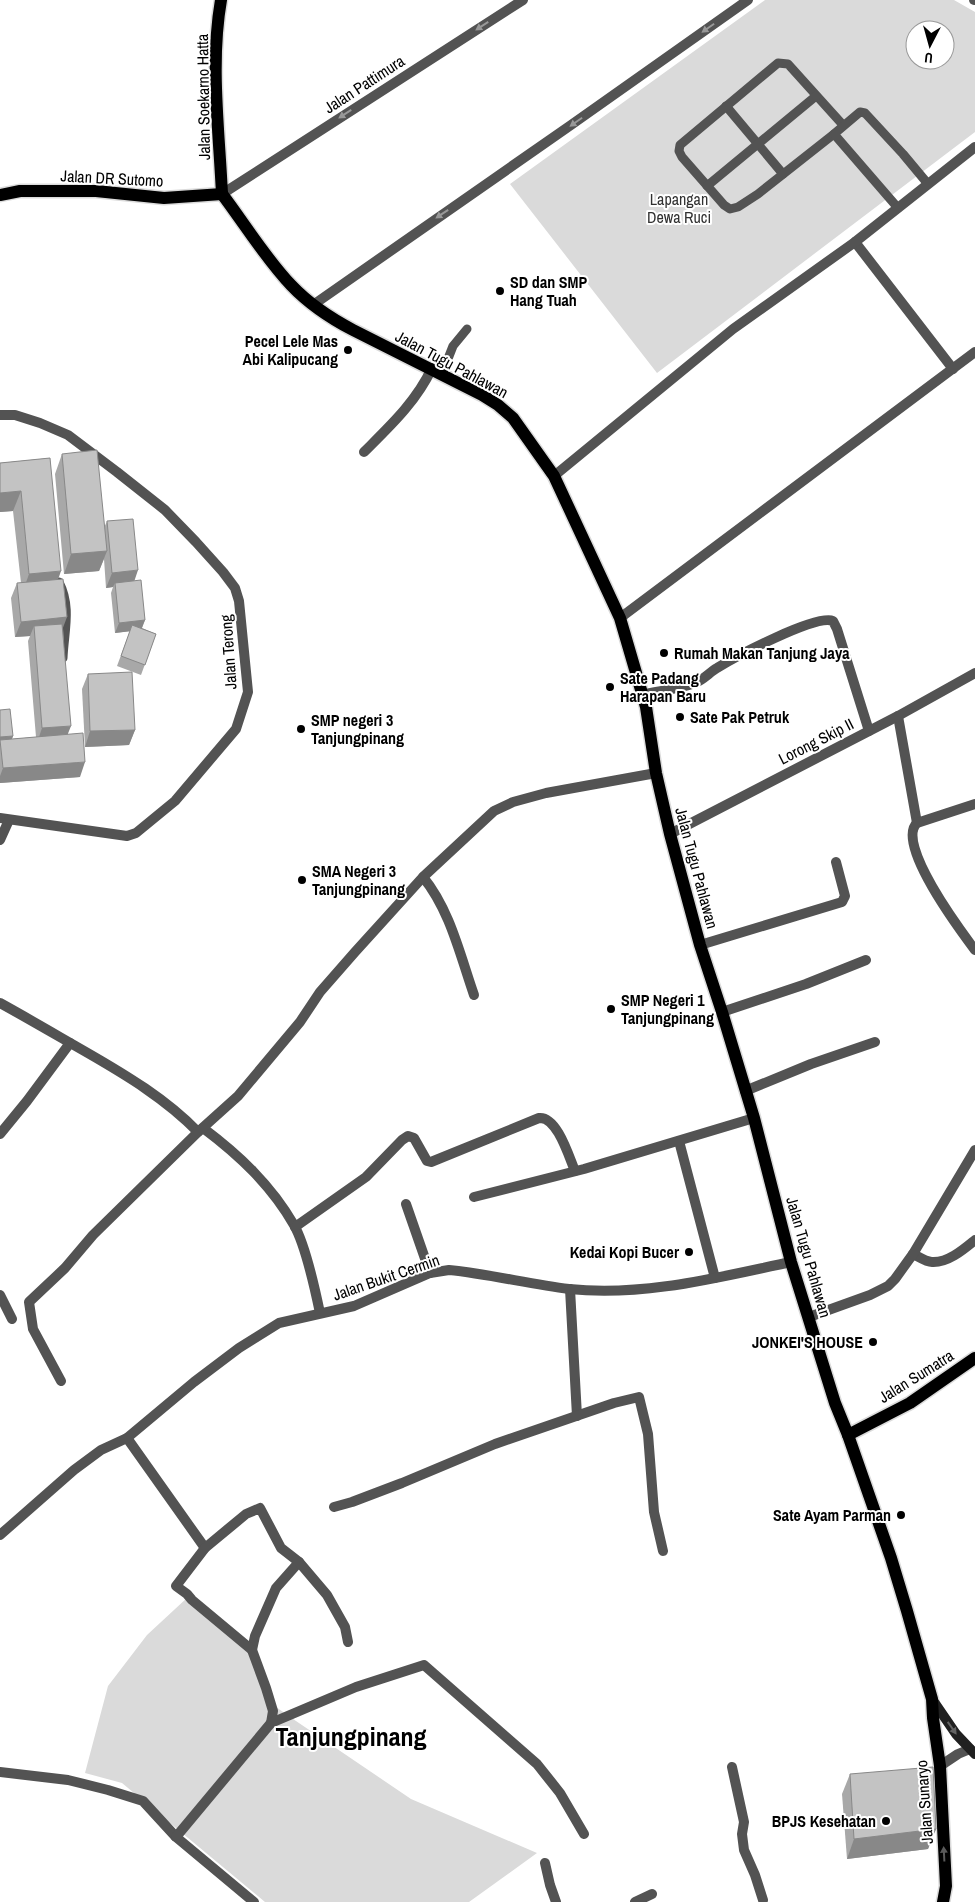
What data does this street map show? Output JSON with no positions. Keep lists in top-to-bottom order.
{
  "streets": {
    "main road": [
      "Jalan Soekarno Hatta",
      "Jalan DR Sutomo",
      "Jalan Tugu Pahlawan",
      "Jalan Sumatra",
      "Jalan Sunaryo"
    ],
    "street": [
      "Jalan Pattimura",
      "Jalan Terong",
      "Lorong Skip II",
      "Jalan Bukit Cermin"
    ]
  },
  "crossings": [
    ["Jalan Pattimura", "Jalan Soekarno Hatta"],
    ["Jalan Pattimura", "Jalan DR Sutomo"],
    ["Jalan Pattimura", "Jalan Tugu Pahlawan"],
    ["Jalan Soekarno Hatta", "Jalan DR Sutomo"],
    ["Jalan Soekarno Hatta", "Jalan Tugu Pahlawan"],
    ["Jalan DR Sutomo", "Jalan Tugu Pahlawan"],
    ["Jalan Tugu Pahlawan", "Lorong Skip II"],
    ["Jalan Tugu Pahlawan", "Jalan Bukit Cermin"],
    ["Jalan Tugu Pahlawan", "Jalan Sumatra"],
    ["Jalan Tugu Pahlawan", "Jalan Sunaryo"]
  ],
  "one_way": ["Jalan Pattimura", "Jalan Sunaryo"],
  "districts": ["Tanjungpinang"],
  "parks": ["Lapangan Dewa Ruci"],
  "places": [
    "SD dan SMP Hang Tuah",
    "Pecel Lele Mas Abi Kalipucang",
    "Rumah Makan Tanjung Jaya",
    "Sate Padang Harapan Baru",
    "Sate Pak Petruk",
    "SMP negeri 3 Tanjungpinang",
    "SMA Negeri 3 Tanjungpinang",
    "SMP Negeri 1 Tanjungpinang",
    "Kedai Kopi Bucer",
    "JONKEI'S HOUSE",
    "Sate Ayam Parman",
    "BPJS Kesehatan"
  ],
  "north": "bottom"
}
